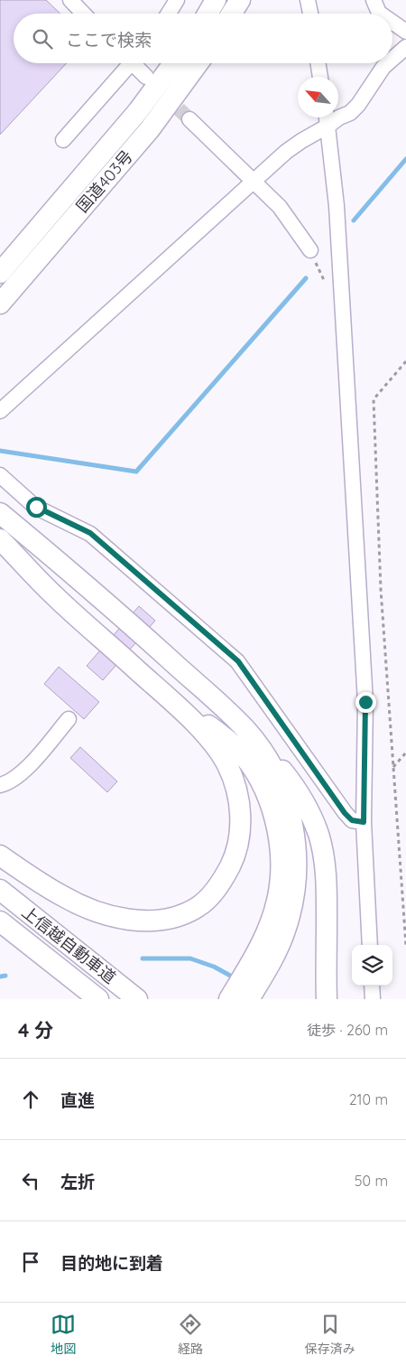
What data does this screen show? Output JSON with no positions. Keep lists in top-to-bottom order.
{
  "streets": {
    "highway": ["国道403号", "上信越自動車道"]
  },
  "north": "top left",
  "page": {
    "search": "ここで検索",
    "heading": ["4 分", "徒歩 · 260 m"],
    "list": [
      ["直進", "210 m"],
      ["左折", "50 m"],
      "目的地に到着"
    ],
    "nav": ["地図", "経路", "保存済み"]
  }
}
